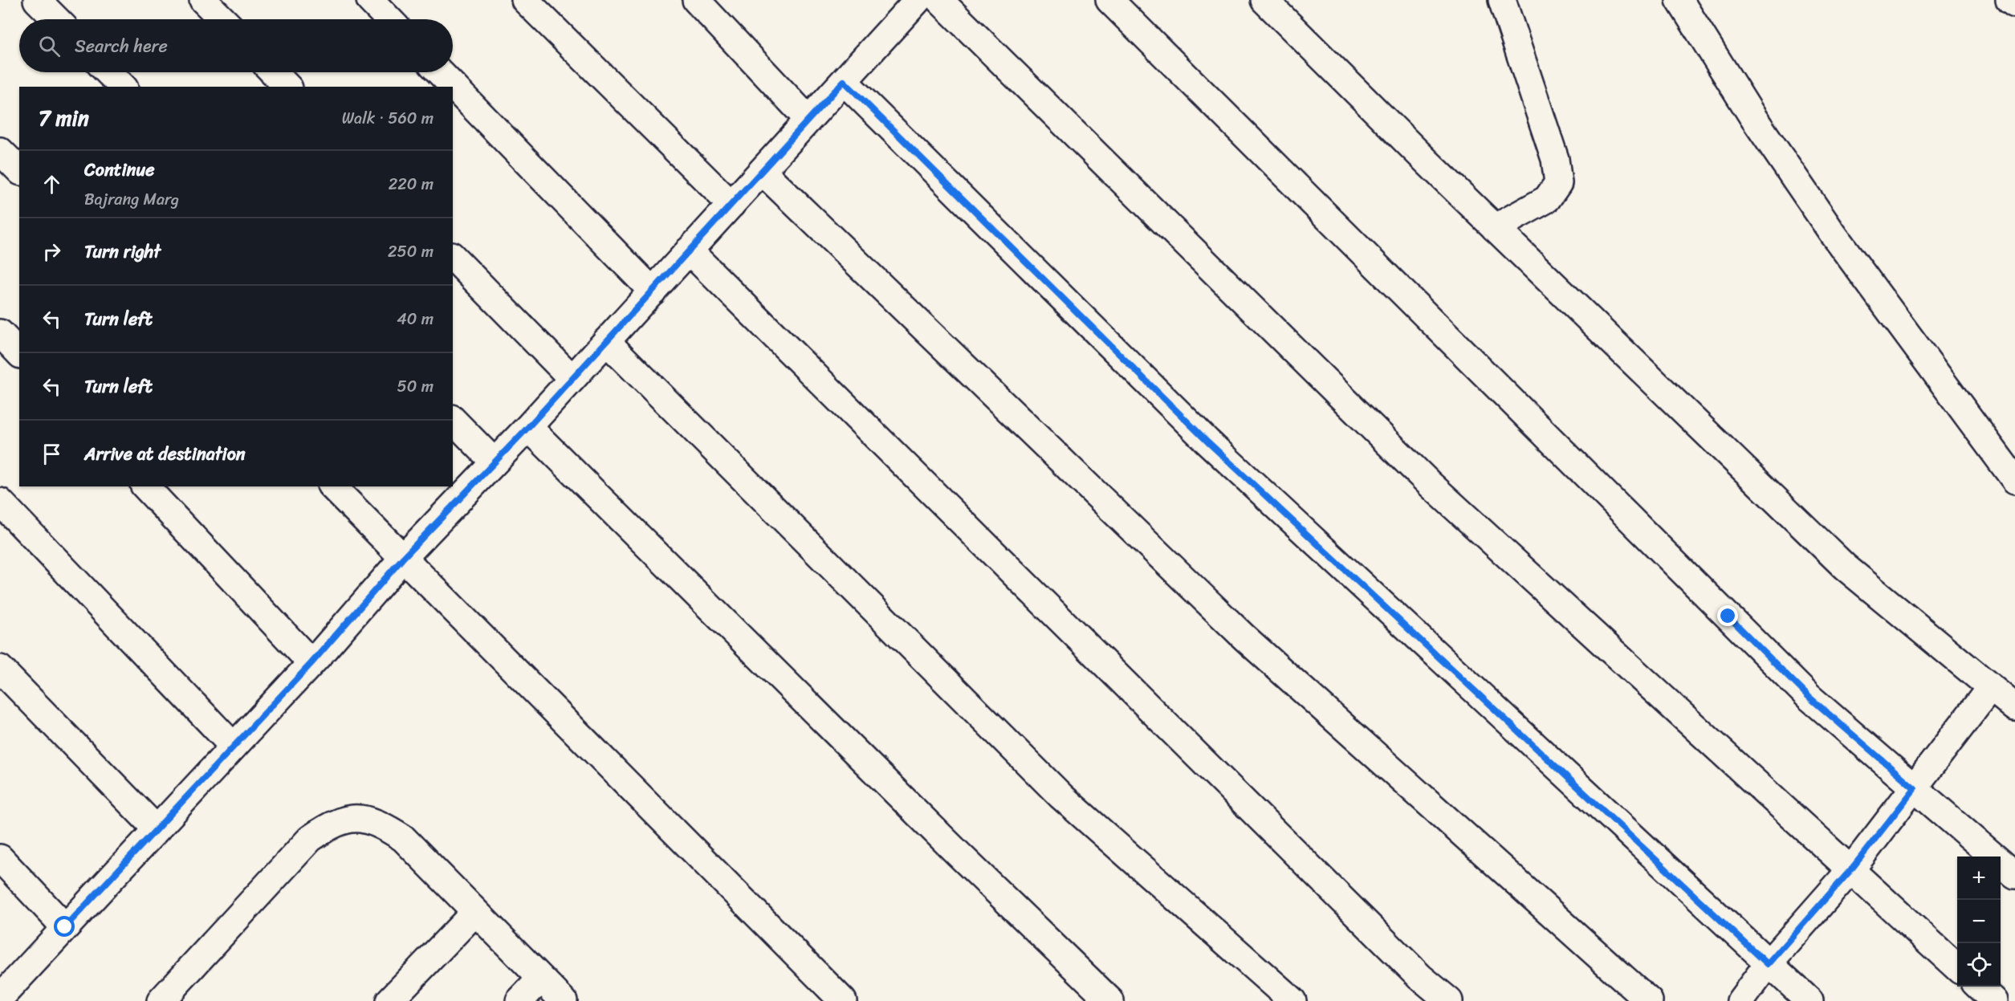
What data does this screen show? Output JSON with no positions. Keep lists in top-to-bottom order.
{
  "page": {
    "search": "Search here",
    "heading": ["7 min", "Walk · 560 m"],
    "list": [
      ["Continue", "Bajrang Marg", "220 m"],
      ["Turn right", "250 m"],
      ["Turn left", "40 m"],
      ["Turn left", "50 m"],
      "Arrive at destination"
    ],
    "map_buttons": ["+", "−"]
  }
}
